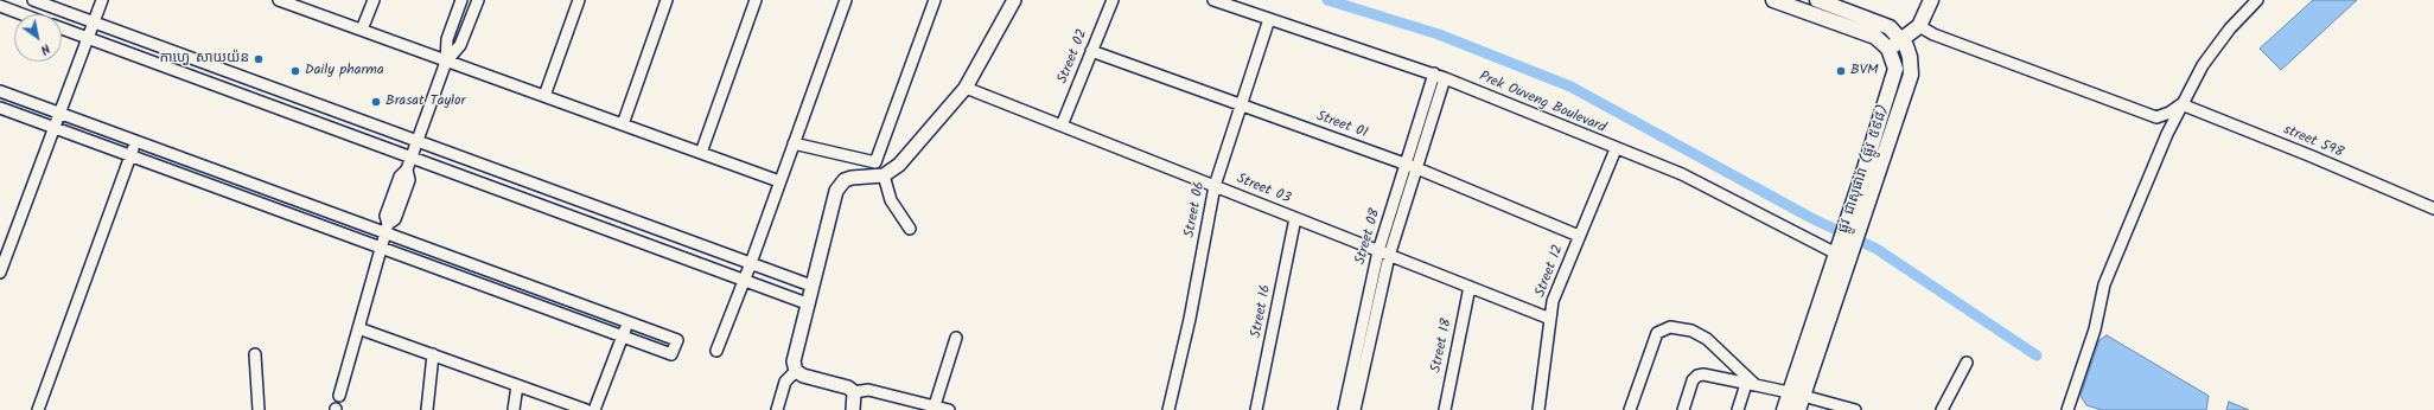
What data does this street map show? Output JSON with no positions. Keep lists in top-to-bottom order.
{
  "streets": {
    "main road": ["ផ្លូវ ជាសុផារ៉ា (ផ្លូវ ៥៩៨)"],
    "street": [
      "Street 02",
      "Prek Ouveng Boulevard",
      "Street 01",
      "street 598",
      "Street 03",
      "Street 06",
      "Street 08",
      "Street 12",
      "Street 16",
      "Street 18"
    ]
  },
  "crossings": [
    ["Street 02", "Street 01"],
    ["Street 02", "Street 03"],
    ["Prek Ouveng Boulevard", "ផ្លូវ ជាសុផារ៉ា (ផ្លូវ ៥៩៨)"],
    ["Prek Ouveng Boulevard", "Street 06"],
    ["Prek Ouveng Boulevard", "Street 08"],
    ["Prek Ouveng Boulevard", "Street 12"],
    ["Street 01", "Street 06"],
    ["Street 01", "Street 08"],
    ["Street 01", "Street 12"],
    ["Street 03", "Street 06"],
    ["Street 03", "Street 08"],
    ["Street 03", "Street 12"],
    ["Street 03", "Street 16"],
    ["Street 03", "Street 18"]
  ],
  "places": [
    "កាហ្វេ សាយយ៉ន",
    "Daily pharma",
    "BVM",
    "Brasat Taylor"
  ],
  "north": "bottom right"
}
